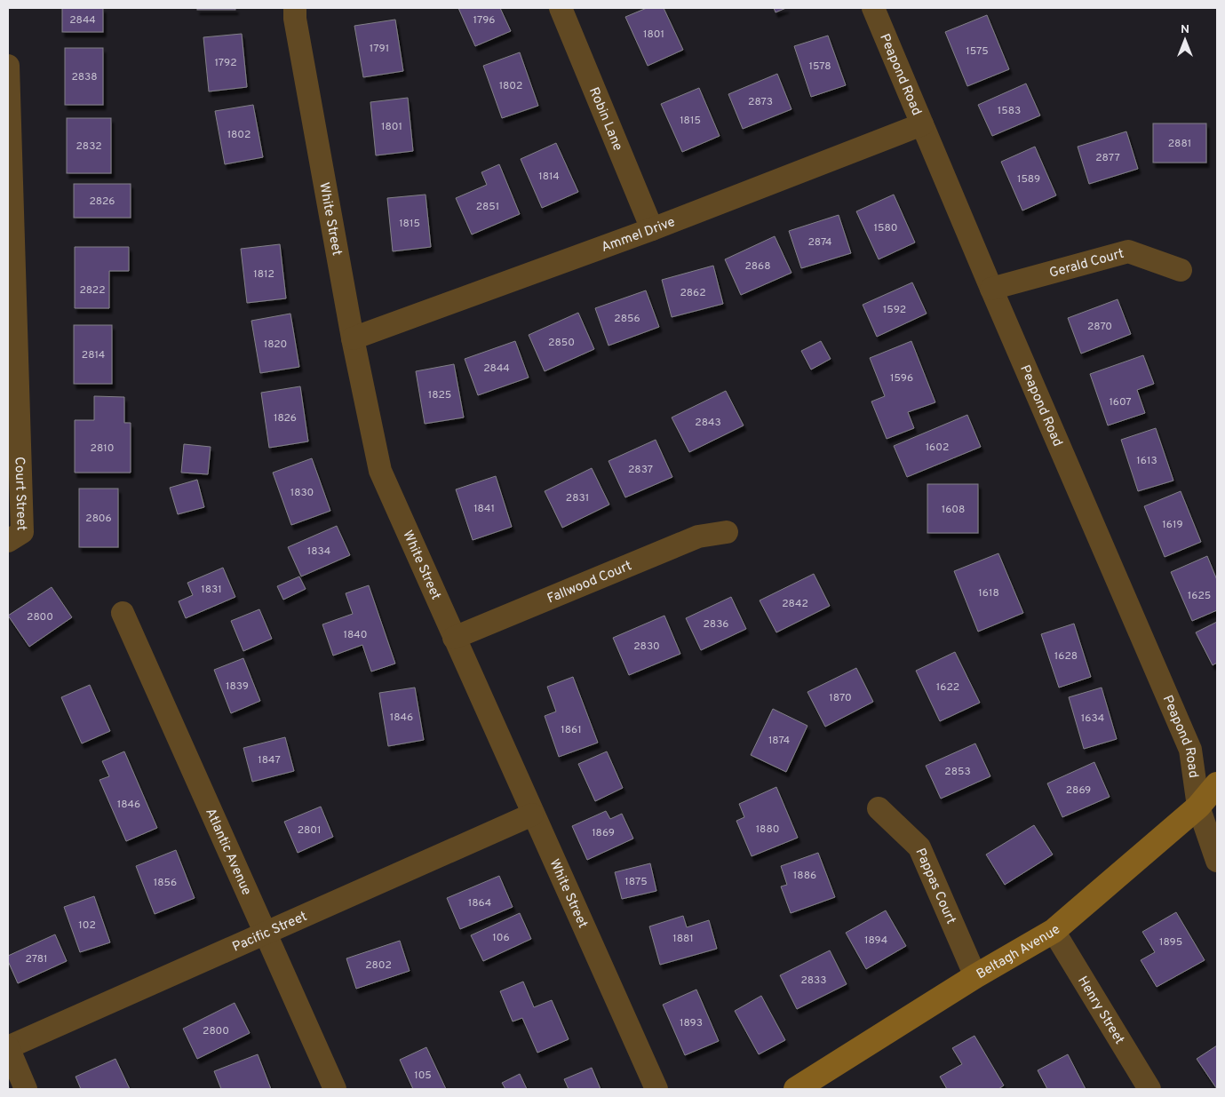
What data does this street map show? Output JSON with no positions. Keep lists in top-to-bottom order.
{
  "streets": {
    "street": [
      "Peapond Road",
      "Robin Lane",
      "White Street",
      "Ammel Drive",
      "Gerald Court",
      "Court Street",
      "Fallwood Court",
      "Atlantic Avenue",
      "Pappas Court",
      "Pacific Street",
      "Beltagh Avenue",
      "Henry Street"
    ]
  },
  "crossings": [
    ["Peapond Road", "Ammel Drive"],
    ["Peapond Road", "Gerald Court"],
    ["Peapond Road", "Beltagh Avenue"],
    ["Robin Lane", "Ammel Drive"],
    ["White Street", "Ammel Drive"],
    ["White Street", "Fallwood Court"],
    ["White Street", "Pacific Street"],
    ["Atlantic Avenue", "Pacific Street"],
    ["Pappas Court", "Beltagh Avenue"],
    ["Beltagh Avenue", "Henry Street"]
  ],
  "house_numbers": [
    "2844",
    "1796",
    "1801",
    "1791",
    "1575",
    "1792",
    "1578",
    "2838",
    "1802",
    "2873",
    "1583",
    "1815",
    "1801",
    "1802",
    "2881",
    "2832",
    "2877",
    "1814",
    "1589",
    "2826",
    "2851",
    "1815",
    "1580",
    "2874",
    "2868",
    "1812",
    "2822",
    "2862",
    "1592",
    "2856",
    "2870",
    "2850",
    "1820",
    "2814",
    "2844",
    "1596",
    "1825",
    "1607",
    "1826",
    "2843",
    "1602",
    "2810",
    "1613",
    "2837",
    "1830",
    "2831",
    "1841",
    "1608",
    "2806",
    "1619",
    "1834",
    "1831",
    "1618",
    "1625",
    "2842",
    "2800",
    "2836",
    "1840",
    "2830",
    "1628",
    "1839",
    "1622",
    "1870",
    "1846",
    "1634",
    "1861",
    "1874",
    "1847",
    "2853",
    "2869",
    "1846",
    "1880",
    "2801",
    "1869",
    "1886",
    "1875",
    "1856",
    "1864",
    "102",
    "106",
    "1881",
    "1894",
    "1895",
    "2781",
    "2802",
    "2833",
    "1893",
    "2800",
    "105"
  ],
  "north": "top"
}
